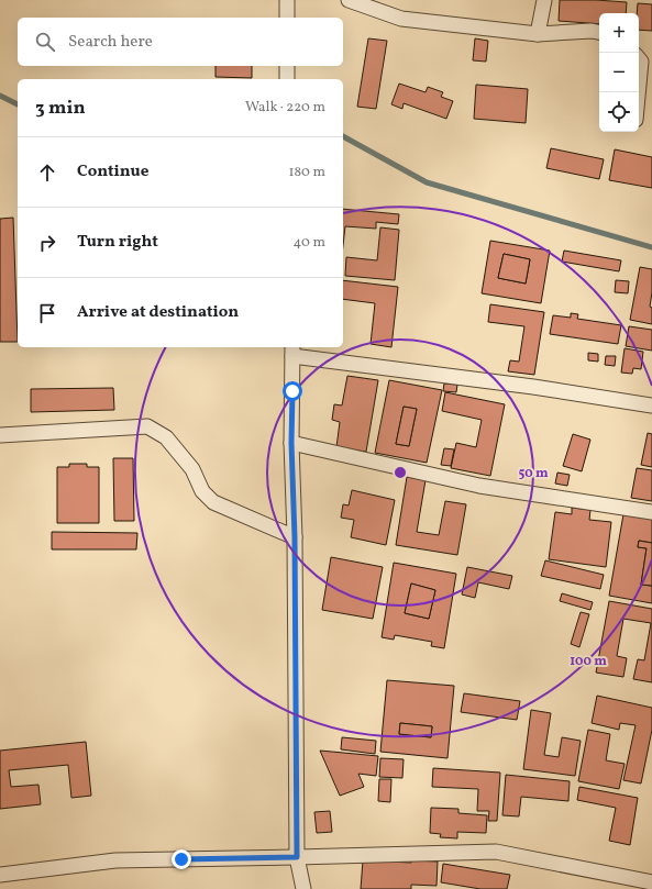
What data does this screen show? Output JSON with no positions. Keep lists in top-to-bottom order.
{
  "page": {
    "map_buttons": ["+", "−"],
    "search": "Search here",
    "heading": ["3 min", "Walk · 220 m"],
    "list": [
      ["Continue", "180 m"],
      ["Turn right", "40 m"],
      "Arrive at destination"
    ]
  },
  "rings": ["50 m", "100 m"]
}
